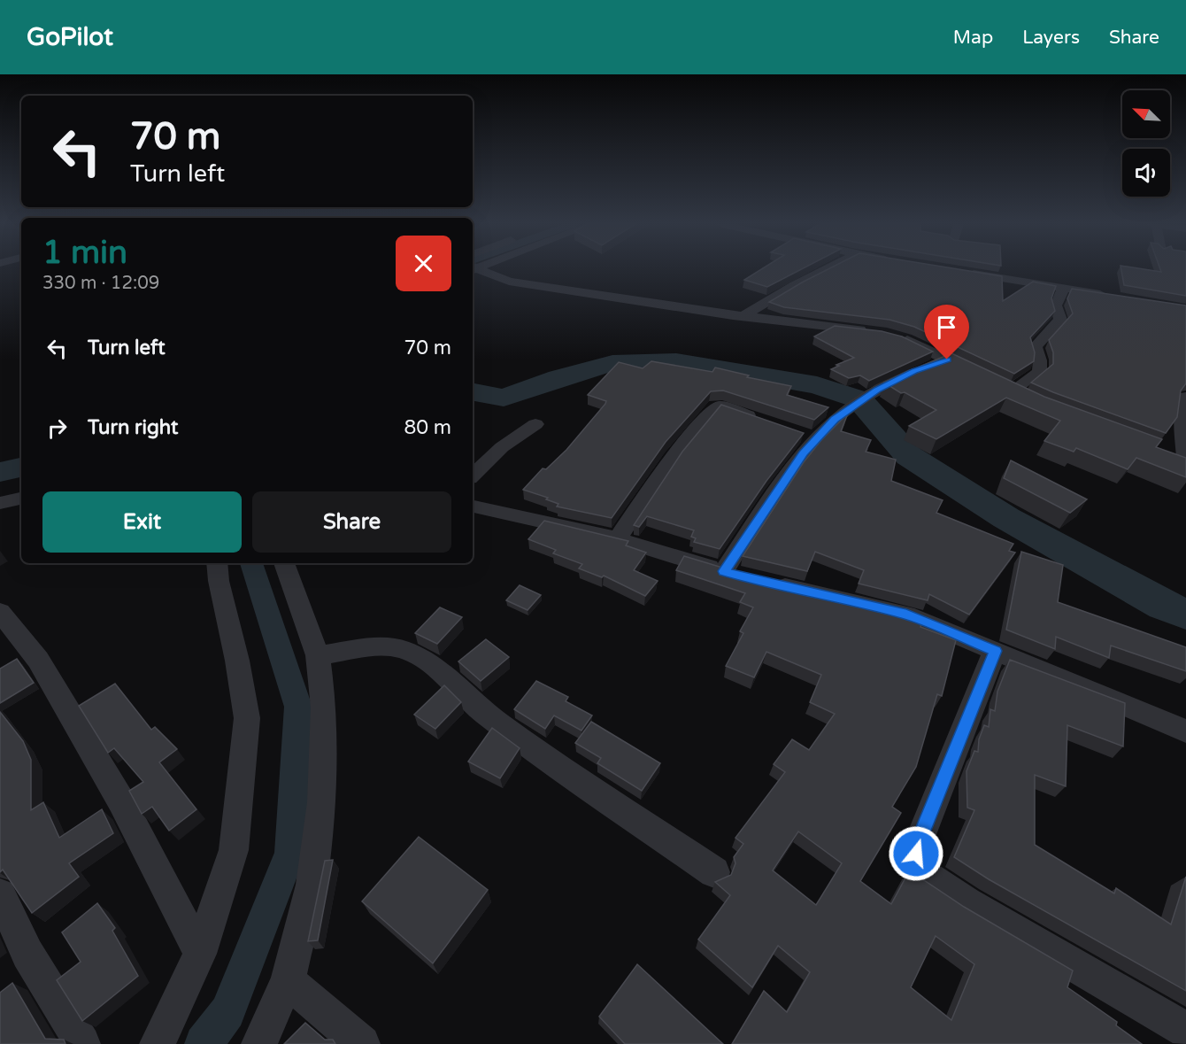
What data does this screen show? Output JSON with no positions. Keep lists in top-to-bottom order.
{
  "north": "top left",
  "page": {
    "header": "GoPilot",
    "nav": ["Map", "Layers", "Share"],
    "turn": ["70 m", "Turn left"],
    "heading": ["1 min", "330 m · 12:09"],
    "list": [
      {
        "name": "Turn left",
        "value": "70 m"
      },
      {
        "name": "Turn right",
        "value": "80 m"
      }
    ],
    "buttons": ["Exit", "Share"]
  }
}
